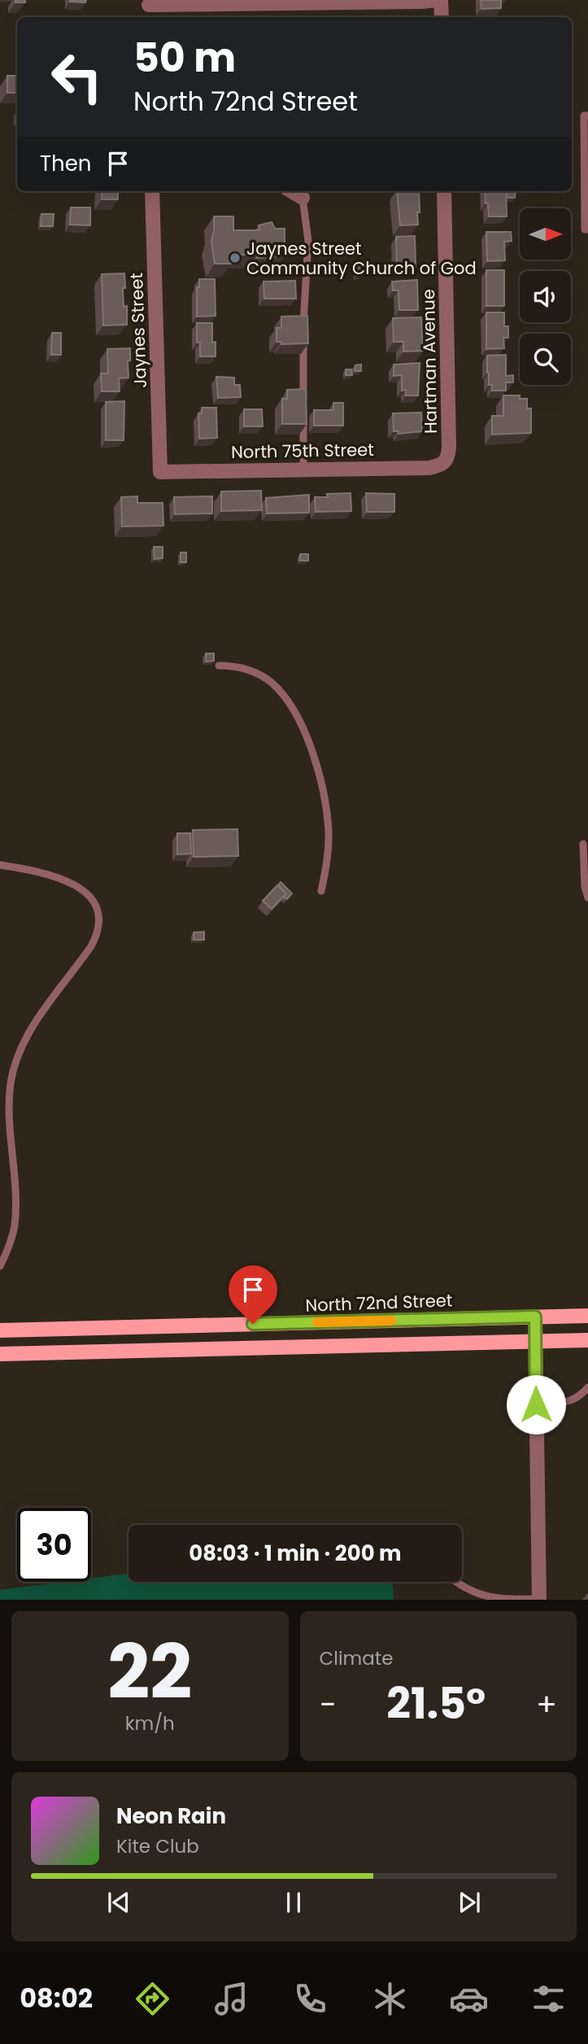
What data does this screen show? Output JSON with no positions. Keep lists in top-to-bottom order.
{
  "streets": {
    "main road": ["North 72nd Street"],
    "street": ["Jaynes Street", "Hartman Avenue", "North 75th Street"]
  },
  "crossings": [
    ["Jaynes Street", "North 75th Street"],
    ["Hartman Avenue", "North 75th Street"]
  ],
  "places": ["Jaynes Street Community Church of God"],
  "north": "right",
  "page": {
    "turn": ["50 m", "North 72nd Street"],
    "then": "Then",
    "limit": "30",
    "trip": "08:03 · 1 min · 200 m",
    "tile": [
      ["22", "km/h"],
      "Climate"
    ],
    "heat": ["−", "21.5°", "+"],
    "song": ["Neon Rain", "Kite Club"],
    "tabs": "08:02"
  }
}
